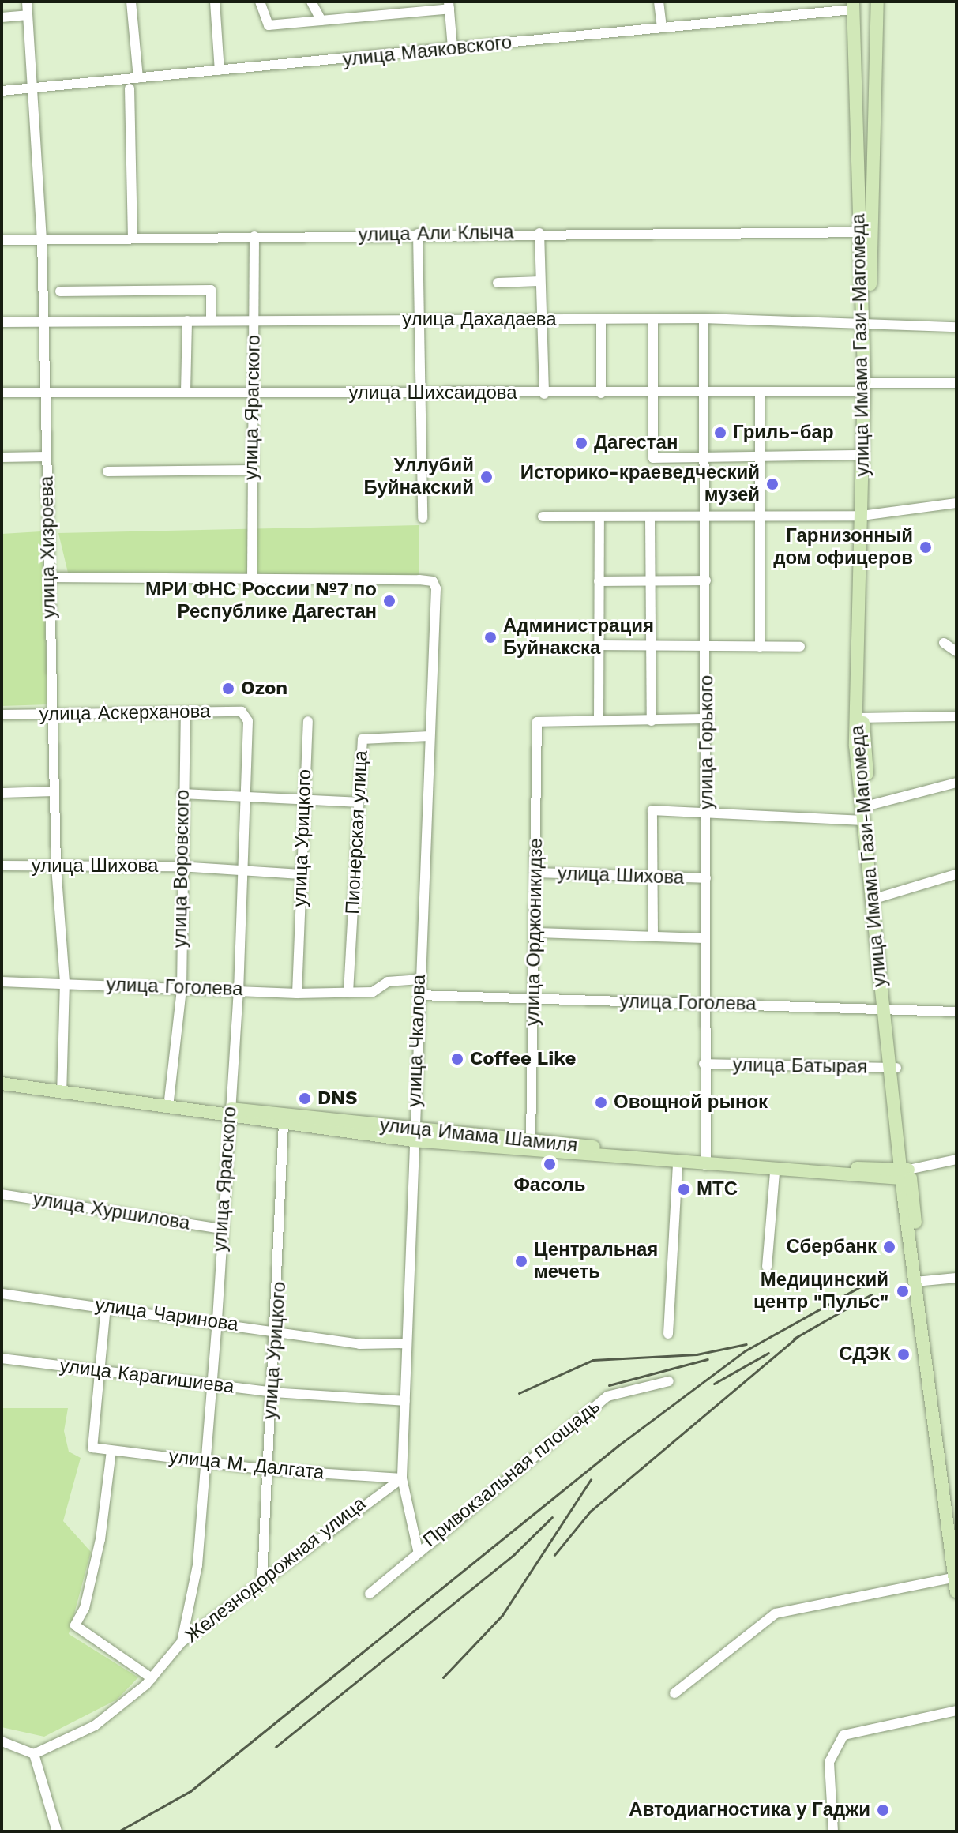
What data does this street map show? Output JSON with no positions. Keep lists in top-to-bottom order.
{
  "streets": {
    "main road": ["улица Имама Гази-Магомеда", "улица Имама Шамиля"],
    "street": [
      "улица Маяковского",
      "улица Али Клыча",
      "улица Дахадаева",
      "улица Шихсаидова",
      "улица Ярагского",
      "улица Хизроева",
      "улица Аскерханова",
      "улица Горького",
      "Пионерская улица",
      "улица Урицкого",
      "улица Шихова",
      "улица Воровского",
      "улица Орджоникидзе",
      "улица Гоголева",
      "улица Чкалова",
      "улица Батырая",
      "улица Хуршилова",
      "улица Чаринова",
      "улица Карагишиева",
      "улица М. Далгата",
      "Привокзальная площадь",
      "Железнодорожная улица"
    ]
  },
  "crossings": [
    ["улица Маяковского", "улица Имама Гази-Магомеда"],
    ["улица Маяковского", "улица Хизроева"],
    ["улица Али Клыча", "улица Имама Гази-Магомеда"],
    ["улица Али Клыча", "улица Ярагского"],
    ["улица Али Клыча", "улица Хизроева"],
    ["улица Дахадаева", "улица Имама Гази-Магомеда"],
    ["улица Дахадаева", "улица Ярагского"],
    ["улица Дахадаева", "улица Хизроева"],
    ["улица Дахадаева", "улица Горького"],
    ["улица Имама Гази-Магомеда", "улица Шихсаидова"],
    ["улица Шихсаидова", "улица Ярагского"],
    ["улица Шихсаидова", "улица Хизроева"],
    ["улица Шихсаидова", "улица Горького"],
    ["улица Ярагского", "улица Аскерханова"],
    ["улица Ярагского", "улица Шихова"],
    ["улица Ярагского", "улица Гоголева"],
    ["улица Ярагского", "улица Чкалова"],
    ["улица Ярагского", "улица Имама Шамиля"],
    ["улица Ярагского", "улица Хуршилова"],
    ["улица Ярагского", "улица Чаринова"],
    ["улица Ярагского", "улица Карагишиева"],
    ["улица Ярагского", "улица М. Далгата"],
    ["улица Ярагского", "Железнодорожная улица"],
    ["улица Хизроева", "улица Аскерханова"],
    ["улица Хизроева", "улица Шихова"],
    ["улица Хизроева", "улица Гоголева"],
    ["улица Хизроева", "улица Имама Шамиля"],
    ["улица Аскерханова", "улица Воровского"],
    ["улица Горького", "улица Шихова"],
    ["улица Горького", "улица Гоголева"],
    ["улица Горького", "улица Батырая"],
    ["улица Горького", "улица Имама Шамиля"],
    ["Пионерская улица", "улица Гоголева"],
    ["Пионерская улица", "улица Чкалова"],
    ["улица Урицкого", "улица Шихова"],
    ["улица Урицкого", "улица Гоголева"],
    ["улица Урицкого", "улица Имама Шамиля"],
    ["улица Урицкого", "улица Чаринова"],
    ["улица Урицкого", "улица Карагишиева"],
    ["улица Урицкого", "улица М. Далгата"],
    ["улица Урицкого", "Железнодорожная улица"],
    ["улица Шихова", "улица Воровского"],
    ["улица Шихова", "улица Орджоникидзе"],
    ["улица Воровского", "улица Гоголева"],
    ["улица Воровского", "улица Имама Шамиля"],
    ["улица Орджоникидзе", "улица Гоголева"],
    ["улица Орджоникидзе", "улица Имама Шамиля"],
    ["улица Гоголева", "улица Чкалова"],
    ["улица Чкалова", "улица Имама Шамиля"],
    ["улица Чкалова", "улица Чаринова"],
    ["улица Чкалова", "улица Карагишиева"],
    ["улица Чкалова", "улица М. Далгата"],
    ["улица Чкалова", "Привокзальная площадь"],
    ["улица Чкалова", "Железнодорожная улица"],
    ["улица Карагишиева", "улица М. Далгата"],
    ["улица М. Далгата", "Железнодорожная улица"]
  ],
  "places": [
    "Гриль-бар",
    "Дагестан",
    "Уллубий Буйнакский",
    "Историко-краеведческий музей",
    "Гарнизонный дом офицеров",
    "МРИ ФНС России №7 по Республике Дагестан",
    "Администрация Буйнакска",
    "Ozon",
    "Coffee Like",
    "DNS",
    "Овощной рынок",
    "Фасоль",
    "МТС",
    "Сбербанк",
    "Центральная мечеть",
    "Медицинский центр \"Пульс\"",
    "СДЭК",
    "Автодиагностика у Гаджи"
  ]
}
